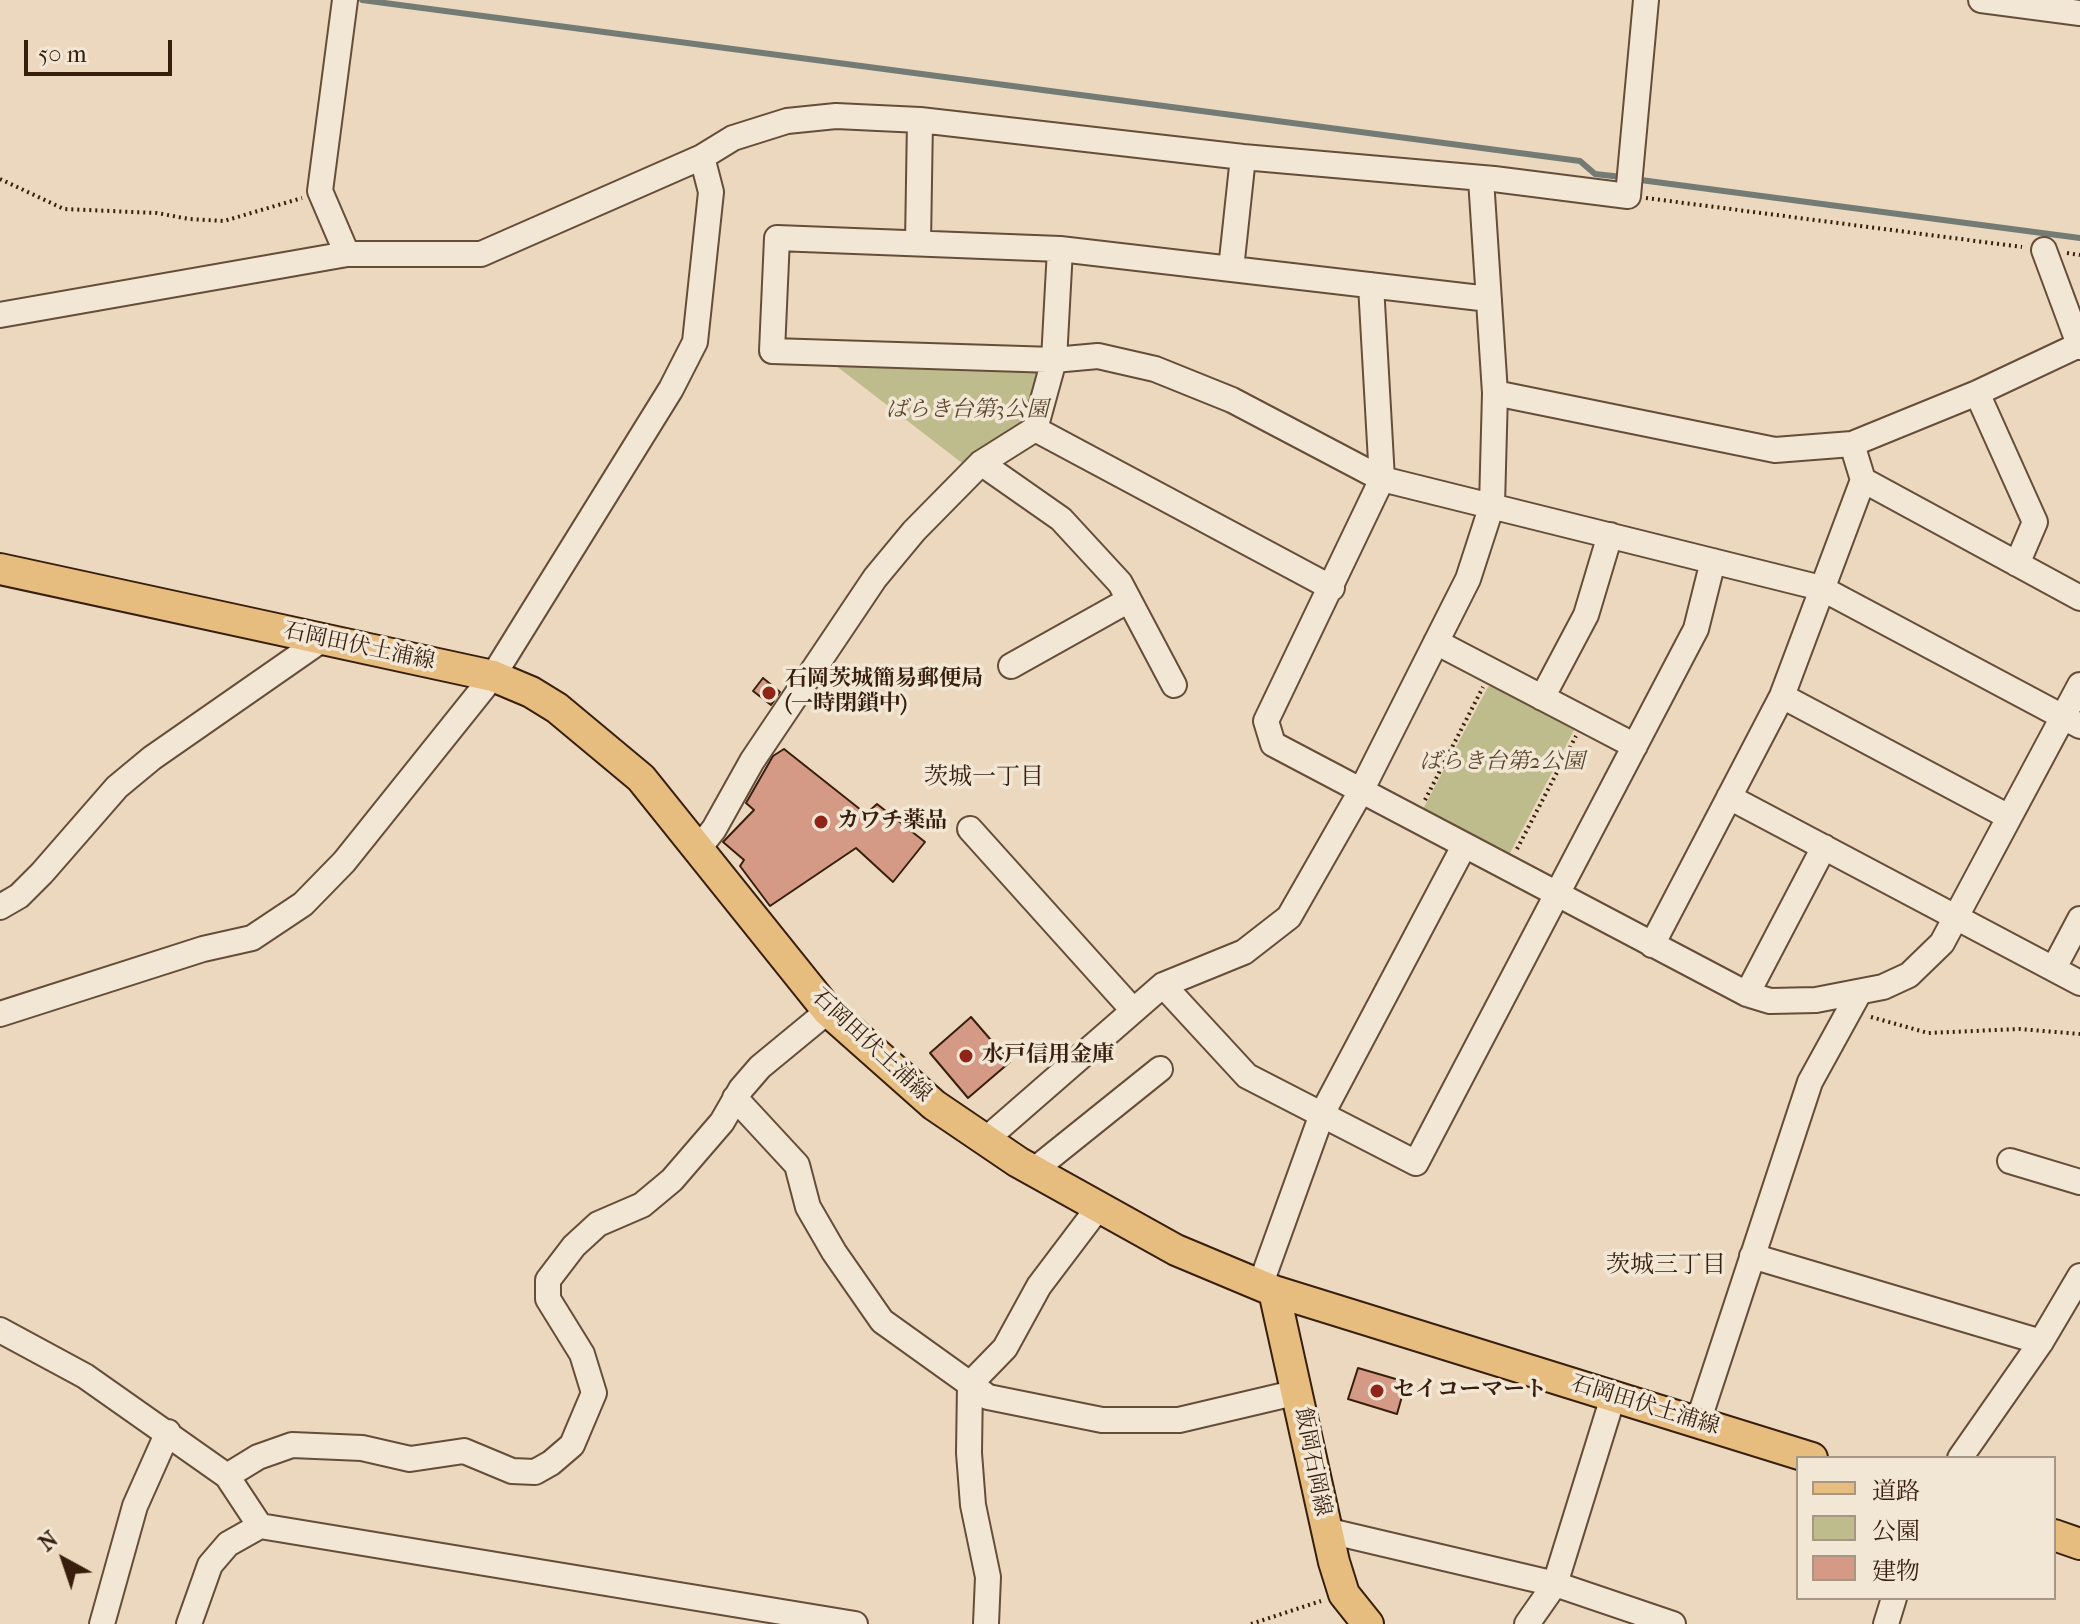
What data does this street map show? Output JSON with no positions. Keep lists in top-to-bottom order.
{
  "streets": {
    "main road": ["石岡田伏土浦線", "飯岡石岡線"]
  },
  "crossings": [
    ["石岡田伏土浦線", "飯岡石岡線"]
  ],
  "districts": ["茨城一丁目", "茨城三丁目"],
  "parks": ["ばらき台第3公園", "ばらき台第2公園"],
  "places": [
    "石岡茨城簡易郵便局 (一時閉鎖中)",
    "カワチ薬品",
    "水戸信用金庫",
    "セイコーマート"
  ],
  "legend": ["道路", "公園", "建物"],
  "scale_bar": "50 m",
  "north": "top left"
}
